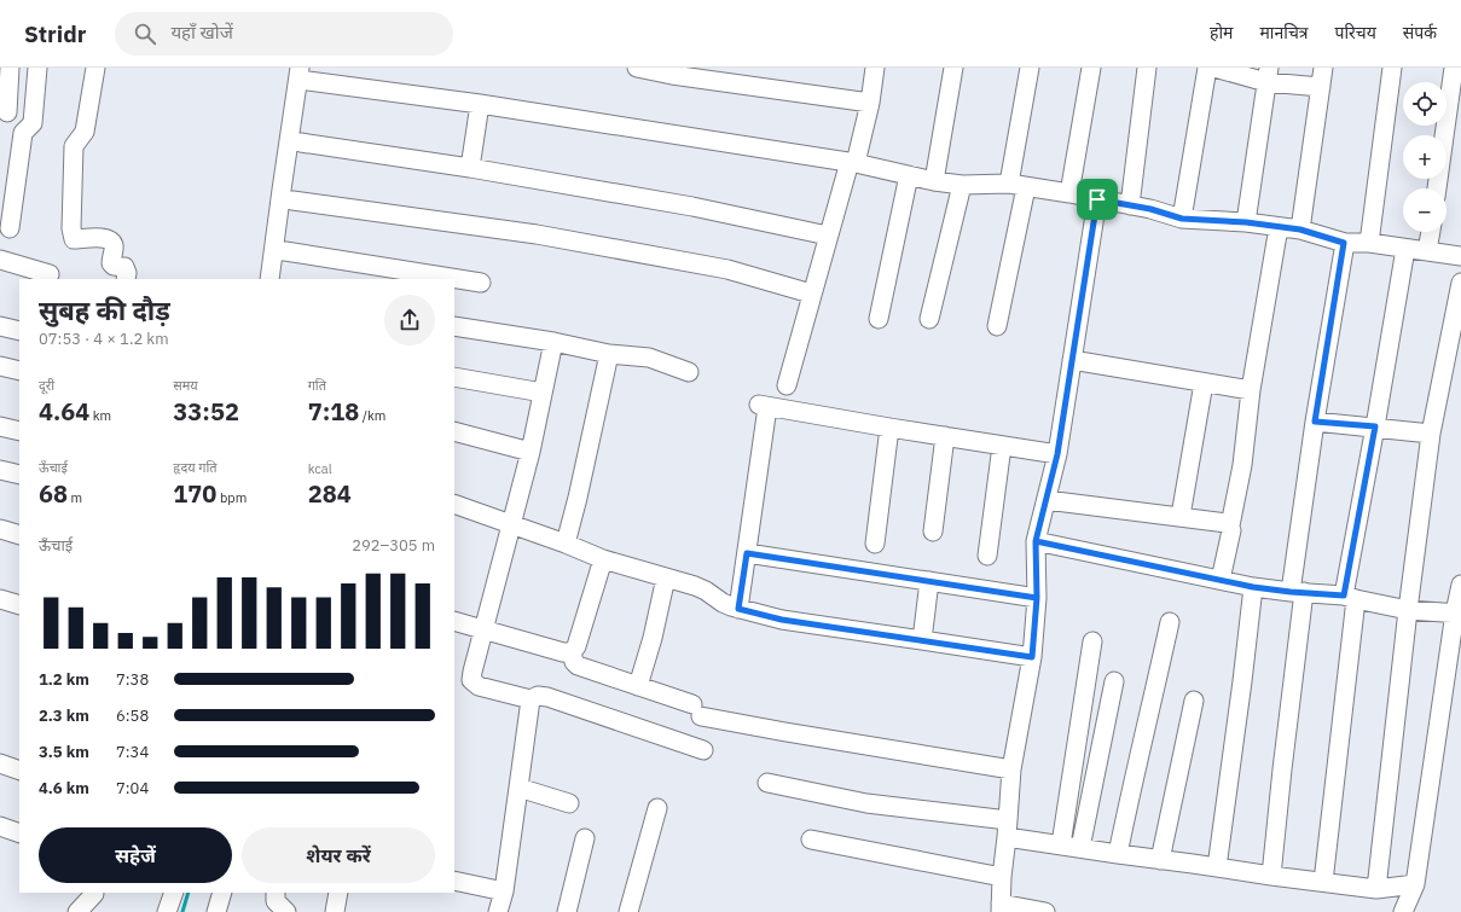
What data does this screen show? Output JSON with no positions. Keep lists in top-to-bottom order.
{
  "page": {
    "header": "Stridr",
    "search": "यहाँ खोजें",
    "nav": [
      "होम",
      "मानचित्र",
      "परिचय",
      "संपर्क"
    ],
    "map_buttons": ["+", "−"],
    "heading": ["सुबह की दौड़", "07:53 · 4 × 1.2 km"],
    "stats": [
      ["दूरी", "4.64 km"],
      ["समय", "33:52"],
      ["गति", "7:18 /km"],
      ["ऊँचाई", "68 m"],
      ["हृदय गति", "170 bpm"],
      ["kcal", "284"]
    ],
    "chart": ["ऊँचाई", "292–305 m"],
    "list": [
      {
        "name": "1.2 km",
        "note": "7:38"
      },
      {
        "name": "2.3 km",
        "note": "6:58"
      },
      {
        "name": "3.5 km",
        "note": "7:34"
      },
      {
        "name": "4.6 km",
        "note": "7:04"
      }
    ],
    "buttons": ["सहेजें", "शेयर करें"]
  }
}
